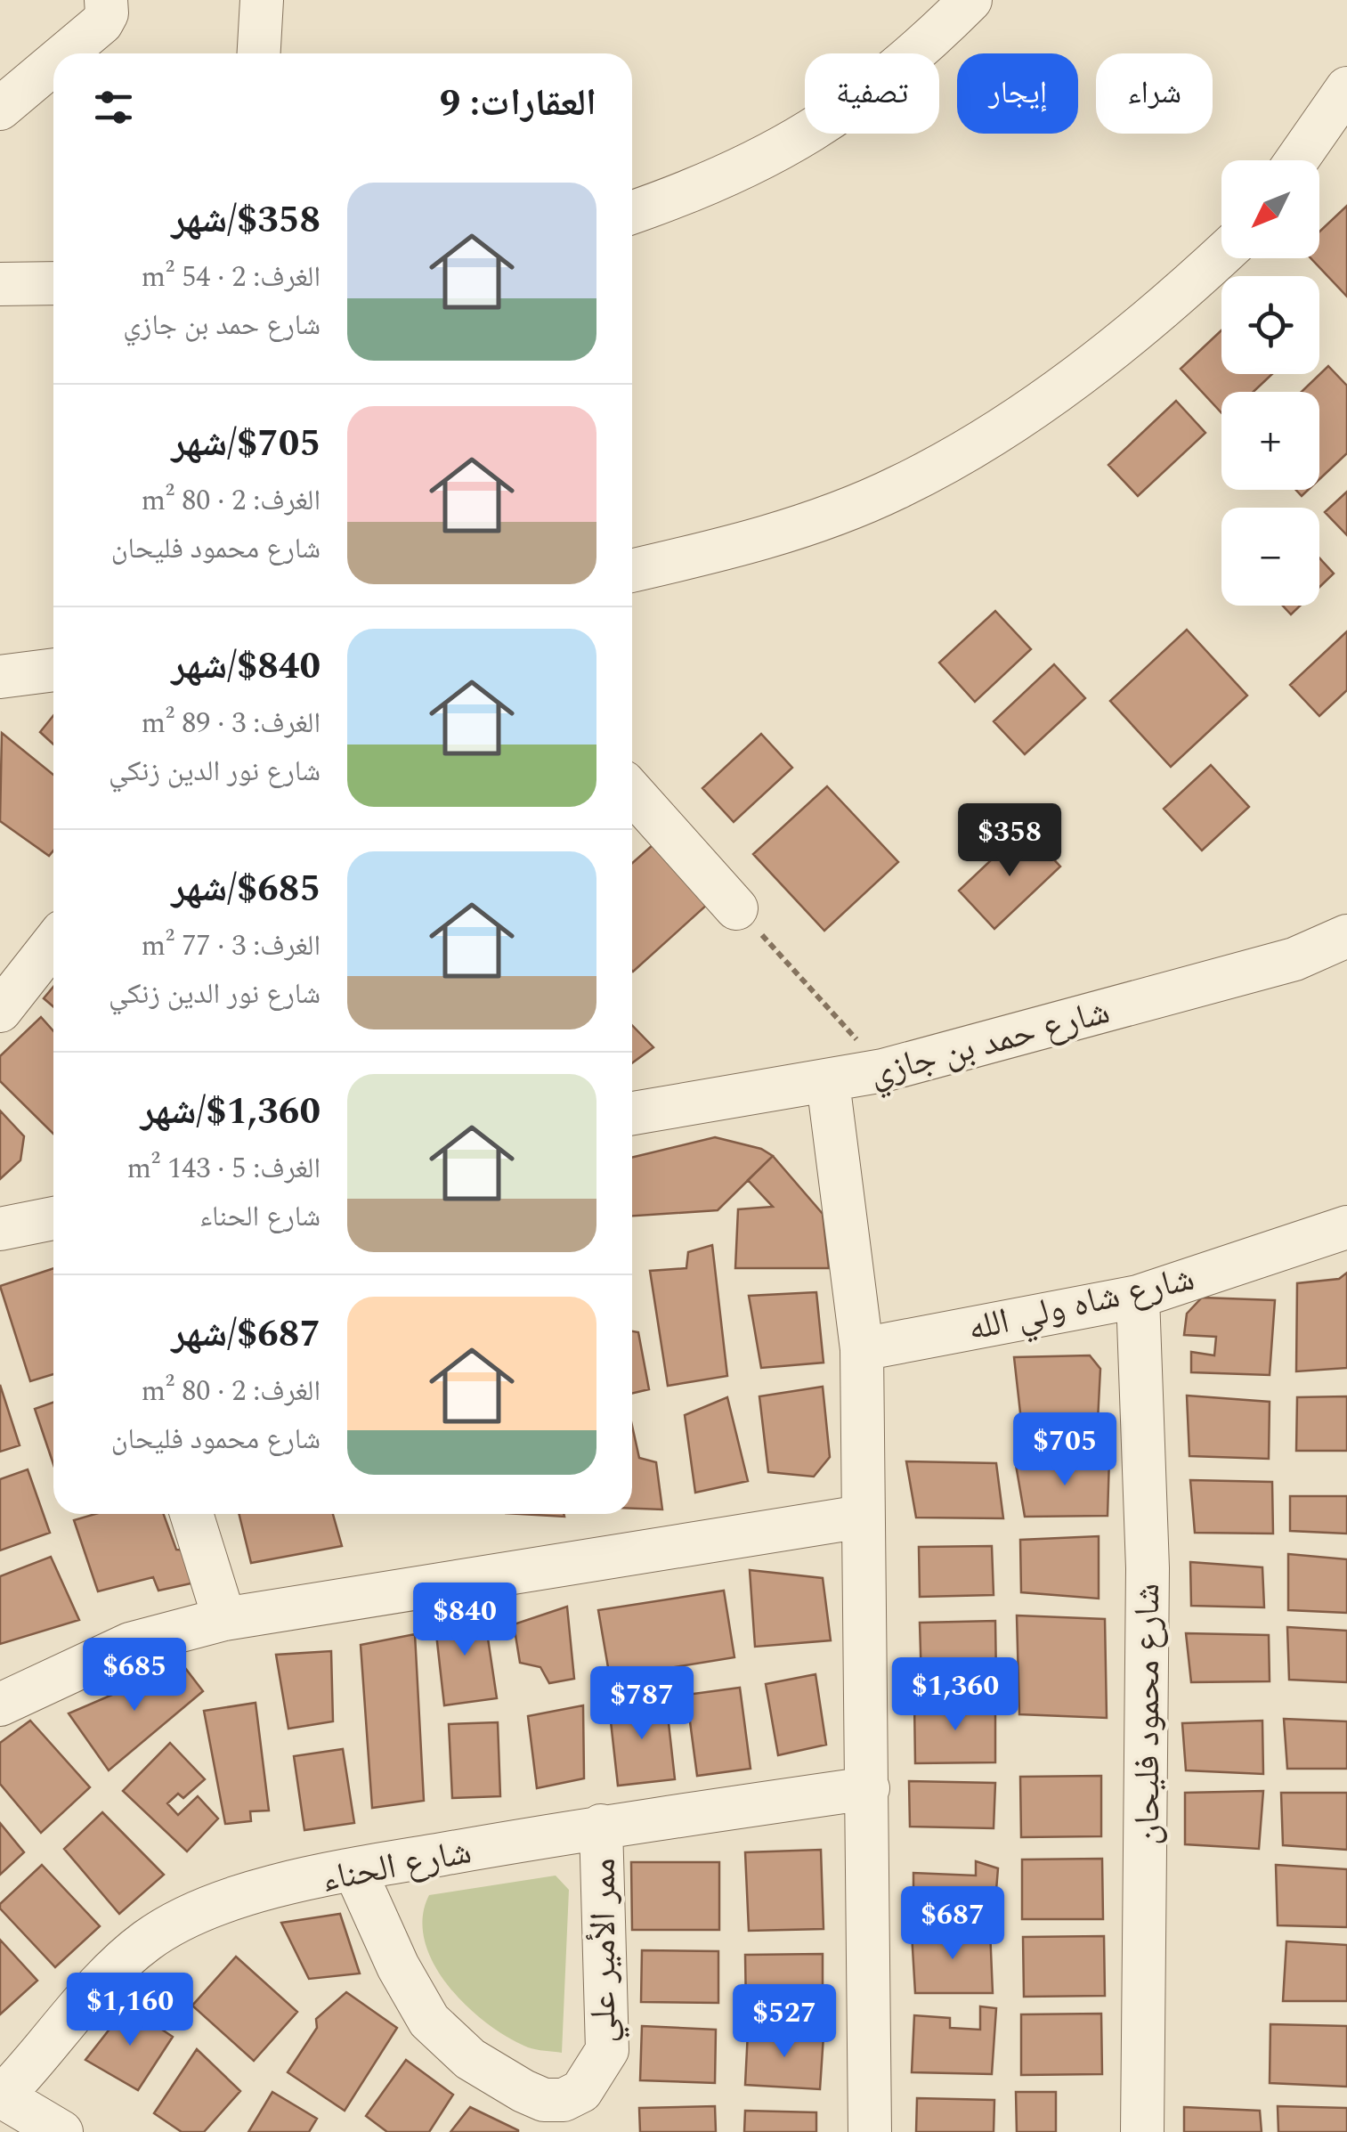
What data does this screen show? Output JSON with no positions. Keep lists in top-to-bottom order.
{
  "streets": {
    "street": [
      "شارع حمد بن جازي",
      "شارع شاه ولي الله",
      "شارع محمود فليحان",
      "شارع الحناء",
      "ممر الأمير علي"
    ]
  },
  "crossings": [
    ["شارع شاه ولي الله", "شارع محمود فليحان"],
    ["شارع الحناء", "ممر الأمير علي"]
  ],
  "north": "bottom left",
  "page": {
    "chip": ["شراء", "إيجار", "تصفية"],
    "heading": "العقارات: 9",
    "map_buttons": ["+", "−"],
    "list": [
      {
        "name": "$358/شهر",
        "note": "الغرف: 2 · 54 m² · شارع حمد بن جازي"
      },
      {
        "name": "$705/شهر",
        "note": "الغرف: 2 · 80 m² · شارع محمود فليحان"
      },
      {
        "name": "$840/شهر",
        "note": "الغرف: 3 · 89 m² · شارع نور الدين زنكي"
      },
      {
        "name": "$685/شهر",
        "note": "الغرف: 3 · 77 m² · شارع نور الدين زنكي"
      },
      {
        "name": "$1,360/شهر",
        "note": "الغرف: 5 · 143 m² · شارع الحناء"
      },
      {
        "name": "$687/شهر",
        "note": "الغرف: 2 · 80 m² · شارع محمود فليحان"
      }
    ],
    "price": [
      "$358",
      "$705",
      "$840",
      "$685",
      "$1,360",
      "$787",
      "$687",
      "$1,160",
      "$527"
    ]
  }
}
